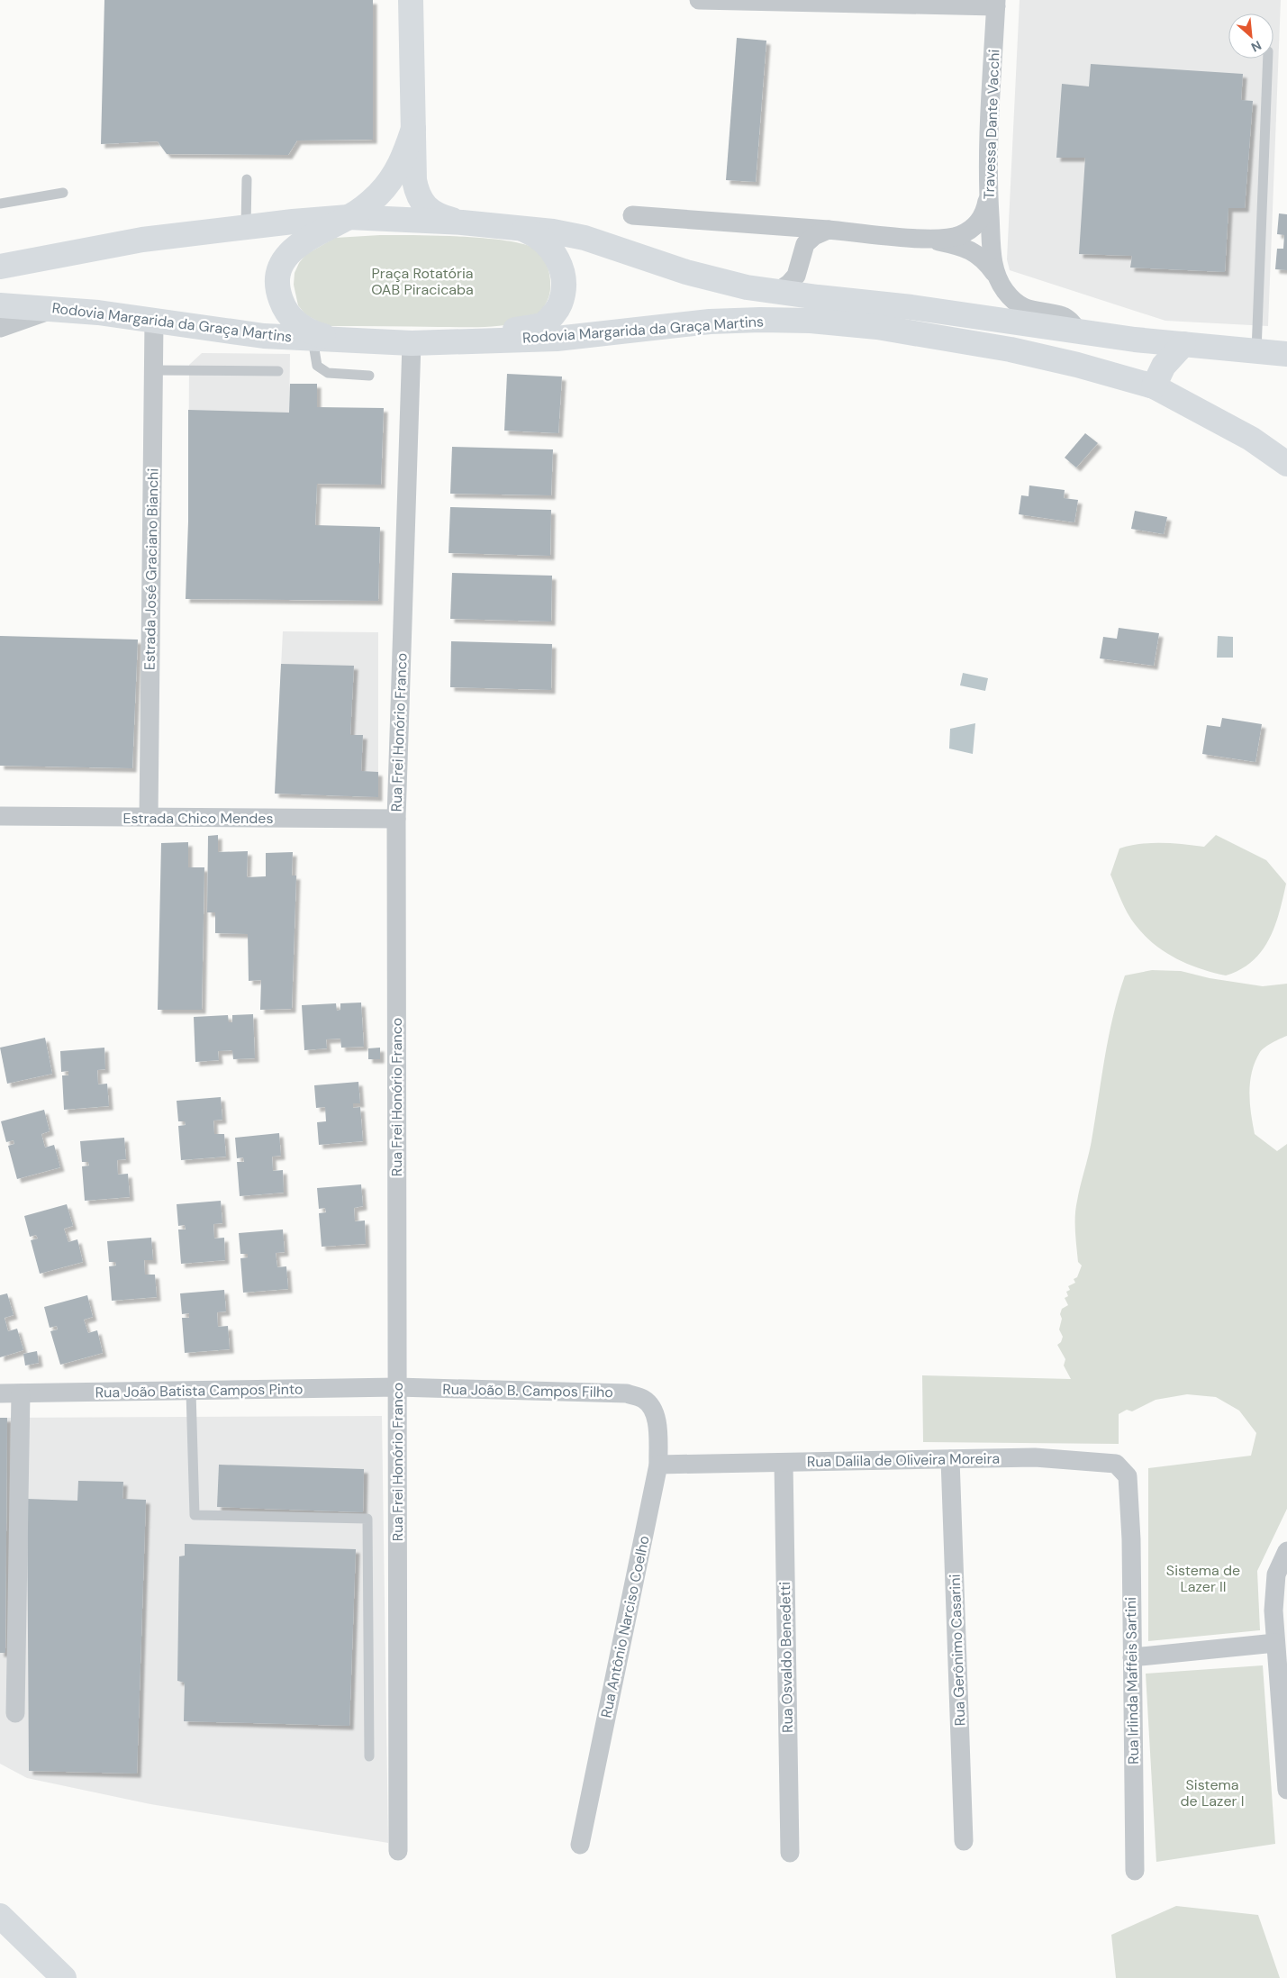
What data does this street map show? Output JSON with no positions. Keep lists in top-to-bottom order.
{
  "streets": {
    "main road": ["Rodovia Margarida da Graça Martins"],
    "street": [
      "Travessa Dante Vacchi",
      "Estrada José Graciano Bianchi",
      "Rua Frei Honório Franco",
      "Estrada Chico Mendes",
      "Rua João Batista Campos Pinto",
      "Rua João B. Campos Filho",
      "Rua Dalila de Oliveira Moreira",
      "Rua Antônio Narciso Coelho",
      "Rua Gerônimo Casarini",
      "Rua Osvaldo Benedetti",
      "Rua Irlinda Maffeis Sartini"
    ]
  },
  "crossings": [
    ["Rodovia Margarida da Graça Martins", "Estrada José Graciano Bianchi"],
    ["Rodovia Margarida da Graça Martins", "Rua Frei Honório Franco"],
    ["Estrada José Graciano Bianchi", "Estrada Chico Mendes"],
    ["Rua Frei Honório Franco", "Estrada Chico Mendes"],
    ["Rua Frei Honório Franco", "Rua João Batista Campos Pinto"],
    ["Rua Frei Honório Franco", "Rua João B. Campos Filho"],
    ["Rua João Batista Campos Pinto", "Rua João B. Campos Filho"],
    ["Rua João B. Campos Filho", "Rua Antônio Narciso Coelho"],
    ["Rua Dalila de Oliveira Moreira", "Rua Antônio Narciso Coelho"],
    ["Rua Dalila de Oliveira Moreira", "Rua Gerônimo Casarini"],
    ["Rua Dalila de Oliveira Moreira", "Rua Osvaldo Benedetti"],
    ["Rua Dalila de Oliveira Moreira", "Rua Irlinda Maffeis Sartini"]
  ],
  "parks": ["Praça Rotatória OAB Piracicaba", "Sistema de Lazer II", "Sistema de Lazer I"],
  "north": "bottom right"
}
